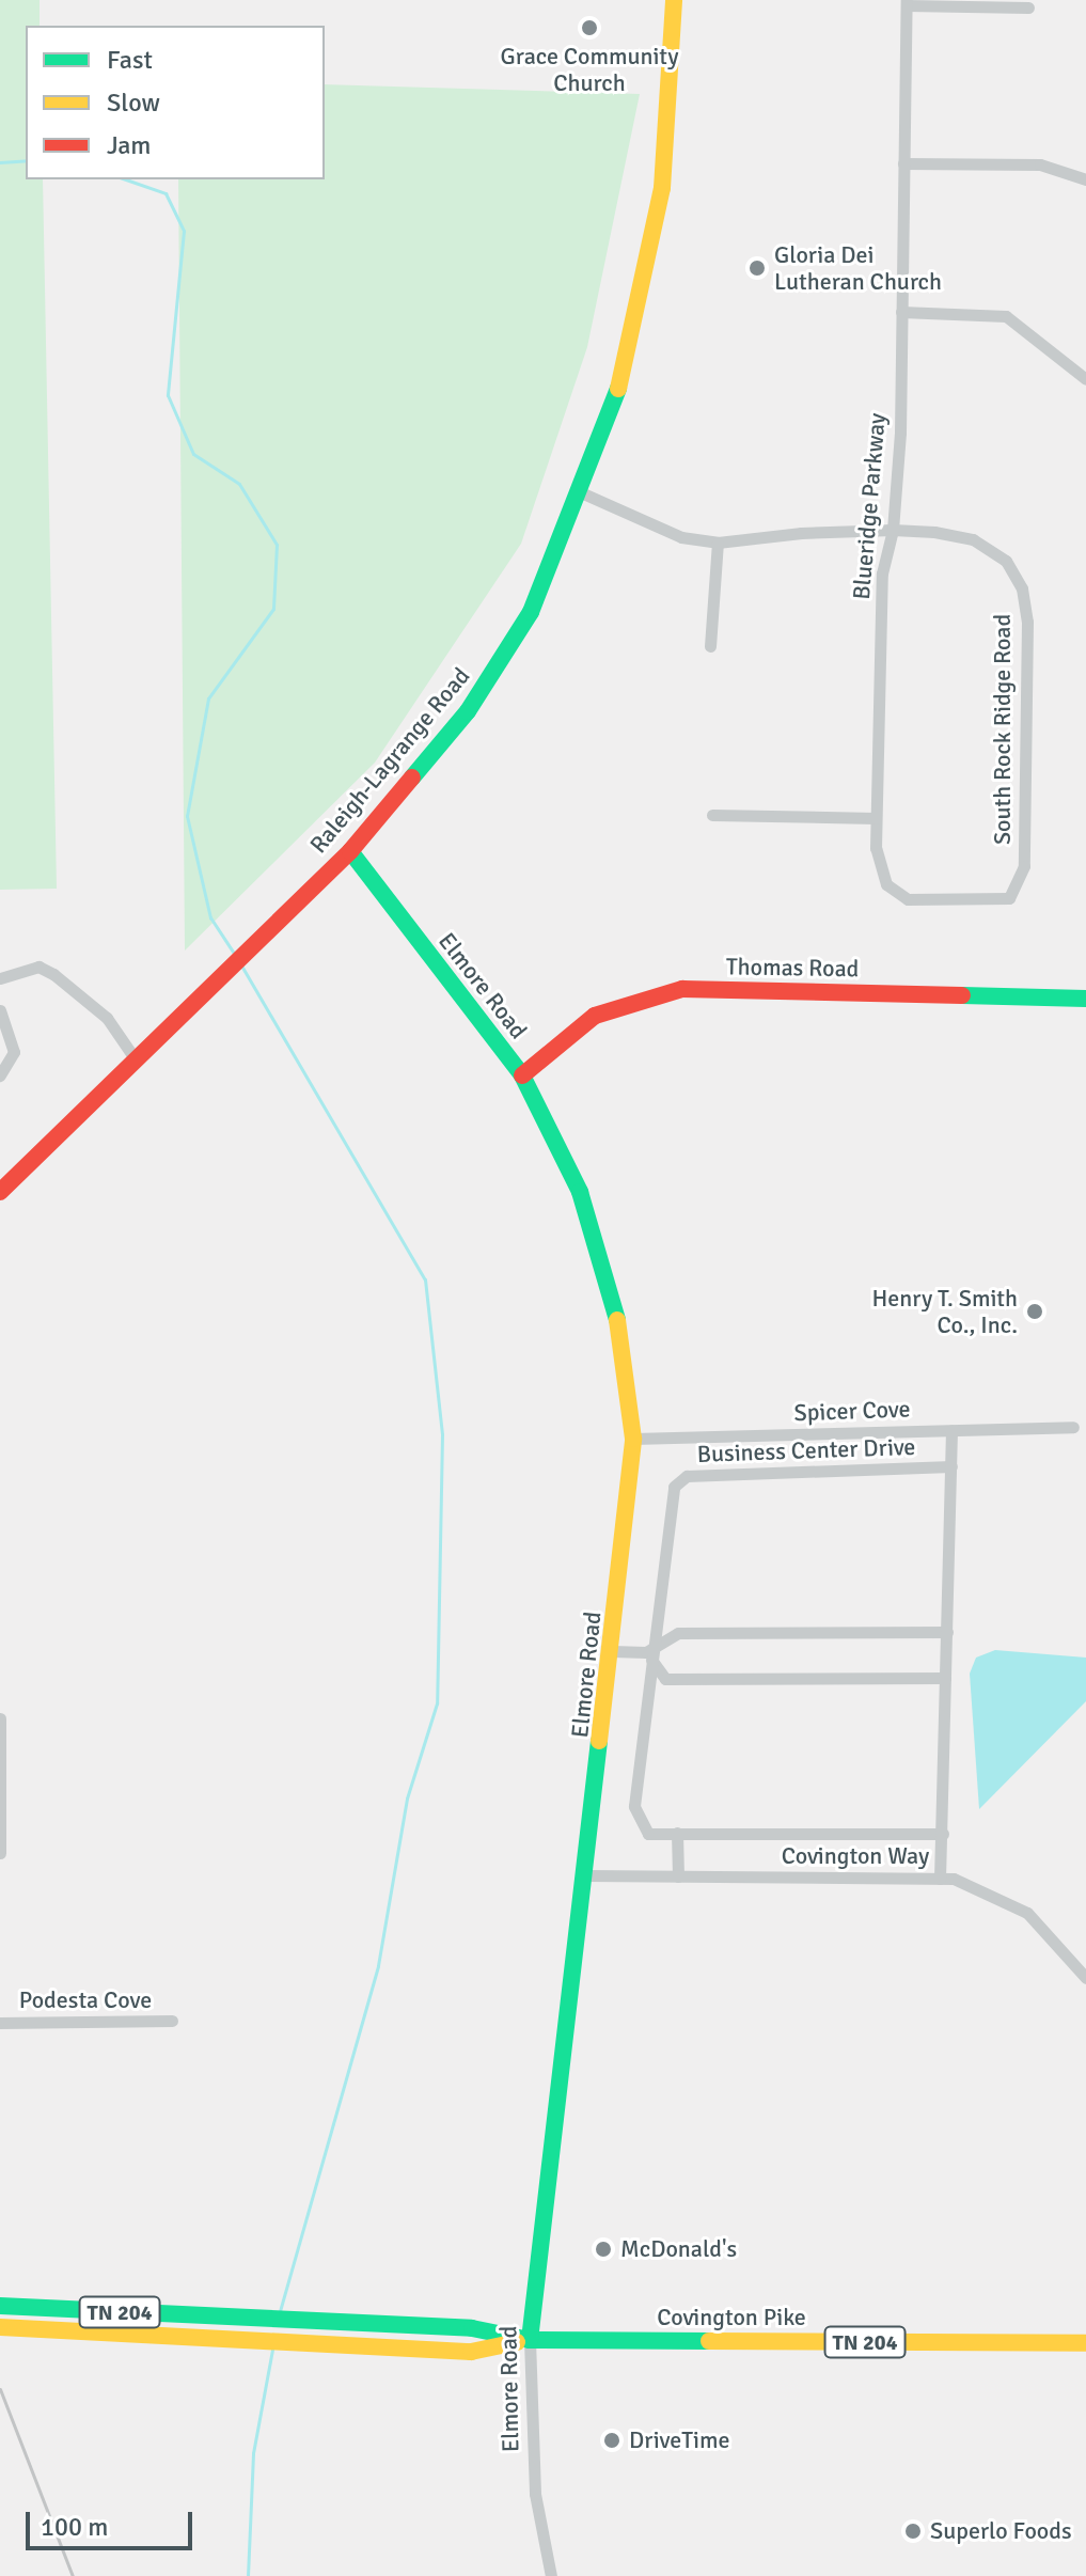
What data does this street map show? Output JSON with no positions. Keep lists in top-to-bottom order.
{
  "streets": {
    "main road": [
      "Raleigh-Lagrange Road",
      "Thomas Road",
      "Elmore Road",
      "TN 204",
      "Covington Pike"
    ],
    "street": [
      "Blueridge Parkway",
      "South Rock Ridge Road",
      "Spicer Cove",
      "Business Center Drive",
      "Covington Way",
      "Podesta Cove"
    ]
  },
  "crossings": [
    ["Blueridge Parkway", "South Rock Ridge Road"],
    ["Raleigh-Lagrange Road", "Elmore Road"],
    ["Thomas Road", "Elmore Road"],
    ["Elmore Road", "Spicer Cove"],
    ["Elmore Road", "Covington Way"],
    ["Elmore Road", "Covington Pike"]
  ],
  "places": [
    "Grace Community Church",
    "Gloria Dei Lutheran Church",
    "Henry T. Smith Co., Inc.",
    "McDonald's",
    "DriveTime",
    "Superlo Foods"
  ],
  "legend": ["Fast", "Slow", "Jam"],
  "scale_bar": "100 m"
}
